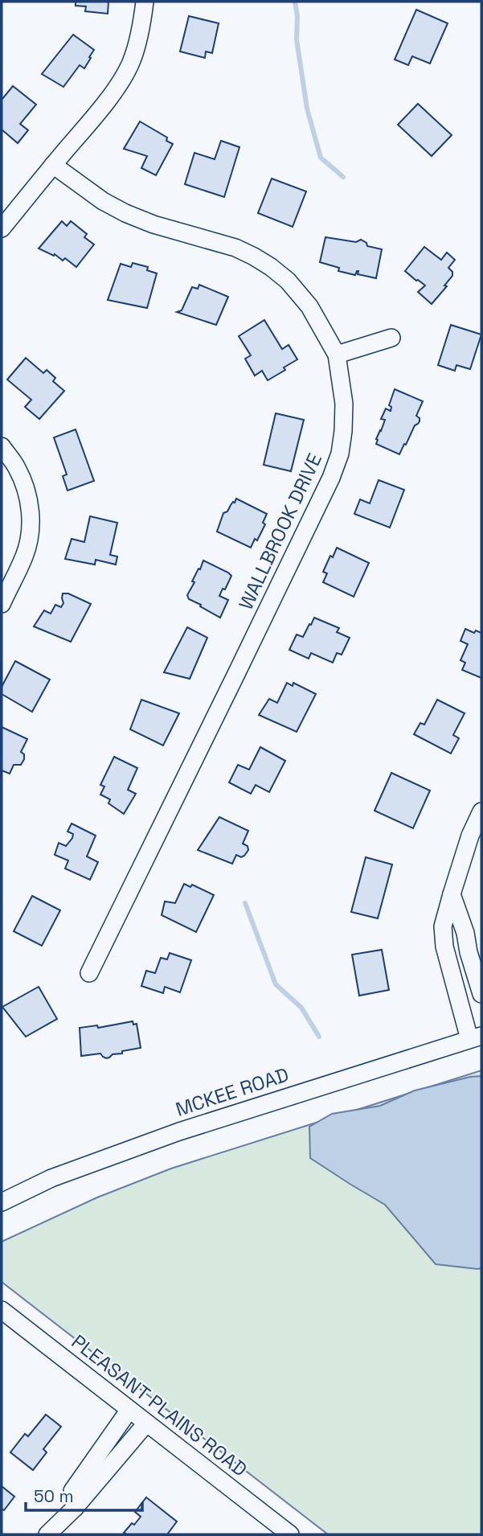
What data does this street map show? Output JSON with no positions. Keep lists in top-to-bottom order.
{
  "streets": {
    "street": ["WALLBROOK DRIVE", "MCKEE ROAD", "PLEASANT PLAINS ROAD"]
  },
  "scale_bar": "50 m"
}
